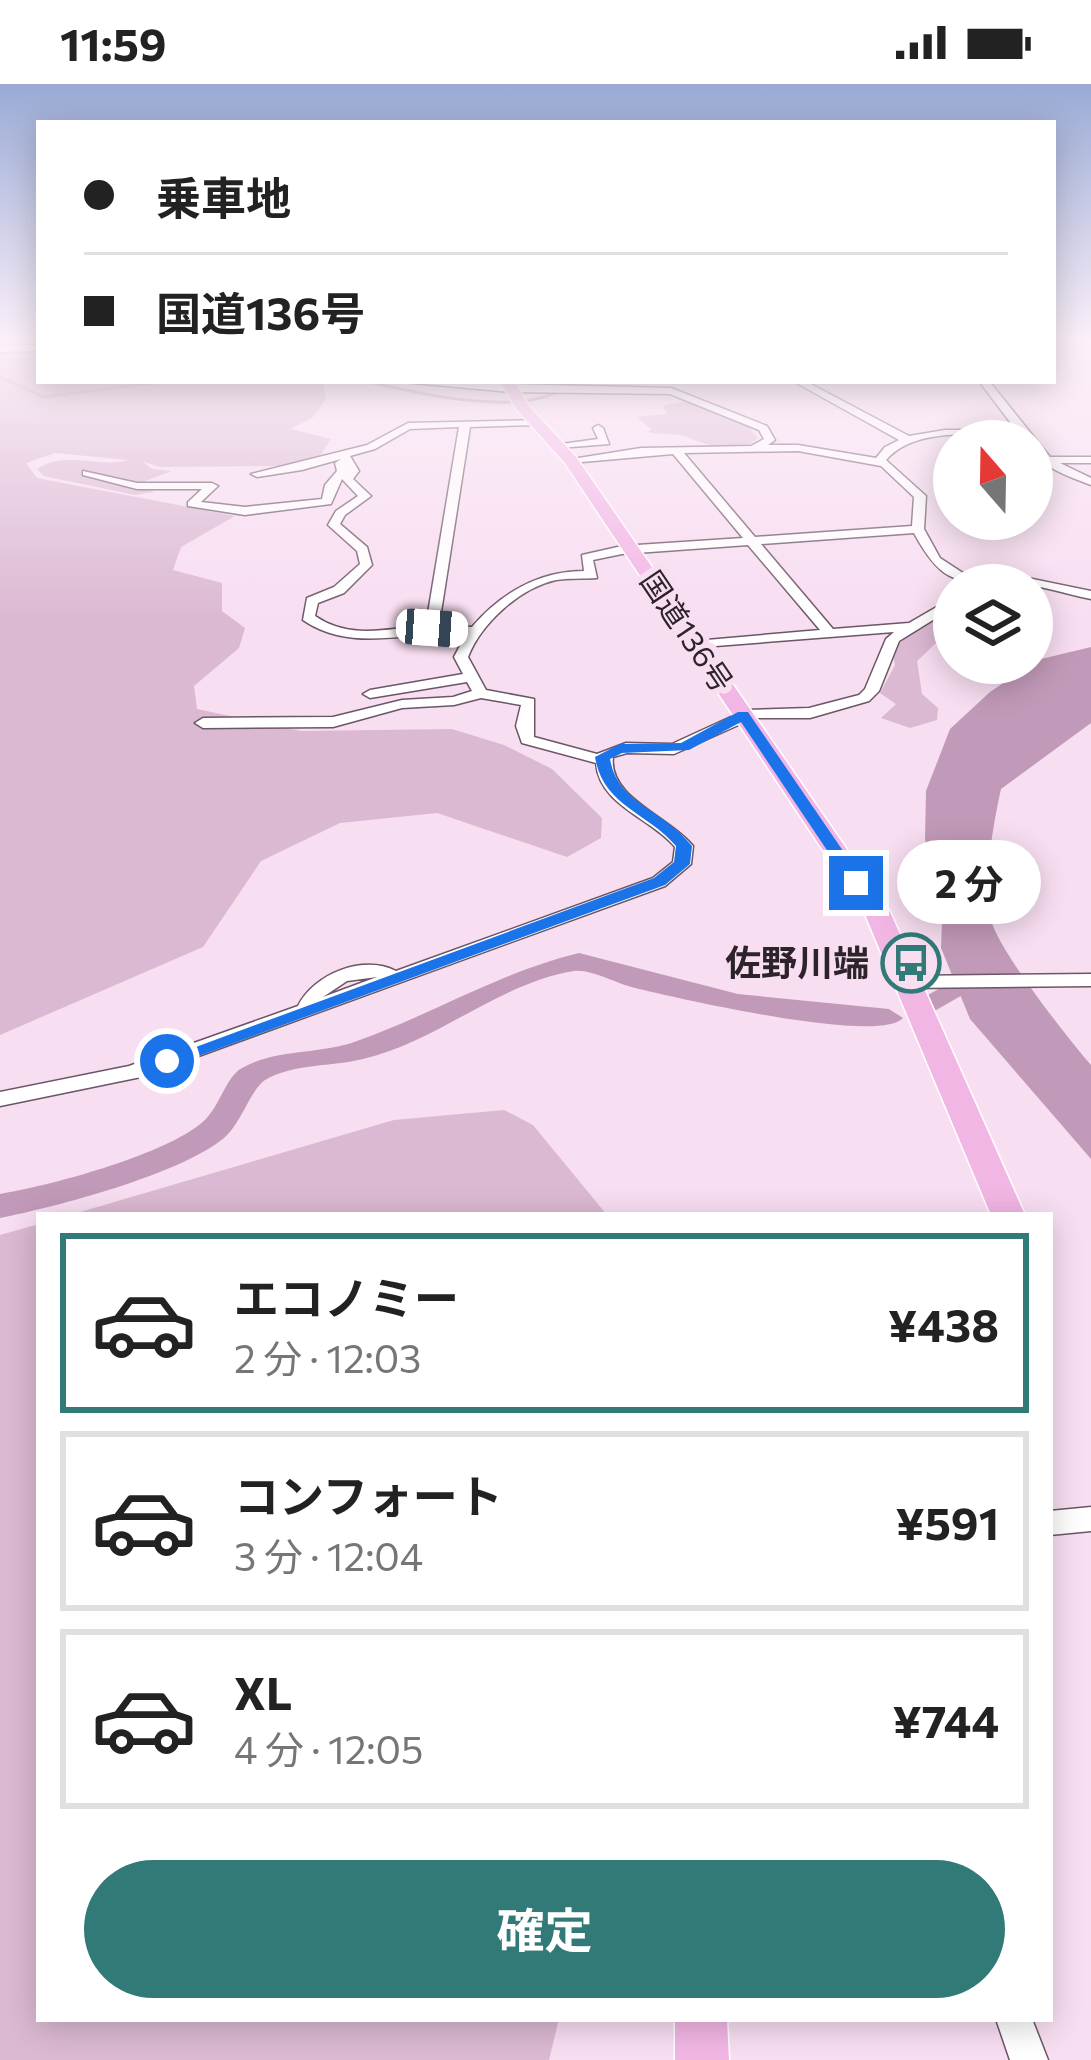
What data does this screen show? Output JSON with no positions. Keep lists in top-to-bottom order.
{
  "streets": {
    "highway": ["国道136号"]
  },
  "places": {
    "bus stop": ["佐野川端"]
  },
  "north": "top",
  "page": {
    "status": "11:59",
    "banner": ["乗車地", "国道136号"],
    "bubble": "2 分",
    "list": [
      {
        "name": "エコノミー",
        "note": "2 分 · 12:03",
        "value": "¥438"
      },
      {
        "name": "コンフォート",
        "note": "3 分 · 12:04",
        "value": "¥591"
      },
      {
        "name": "XL",
        "note": "4 分 · 12:05",
        "value": "¥744"
      }
    ],
    "buttons": "確定"
  }
}
